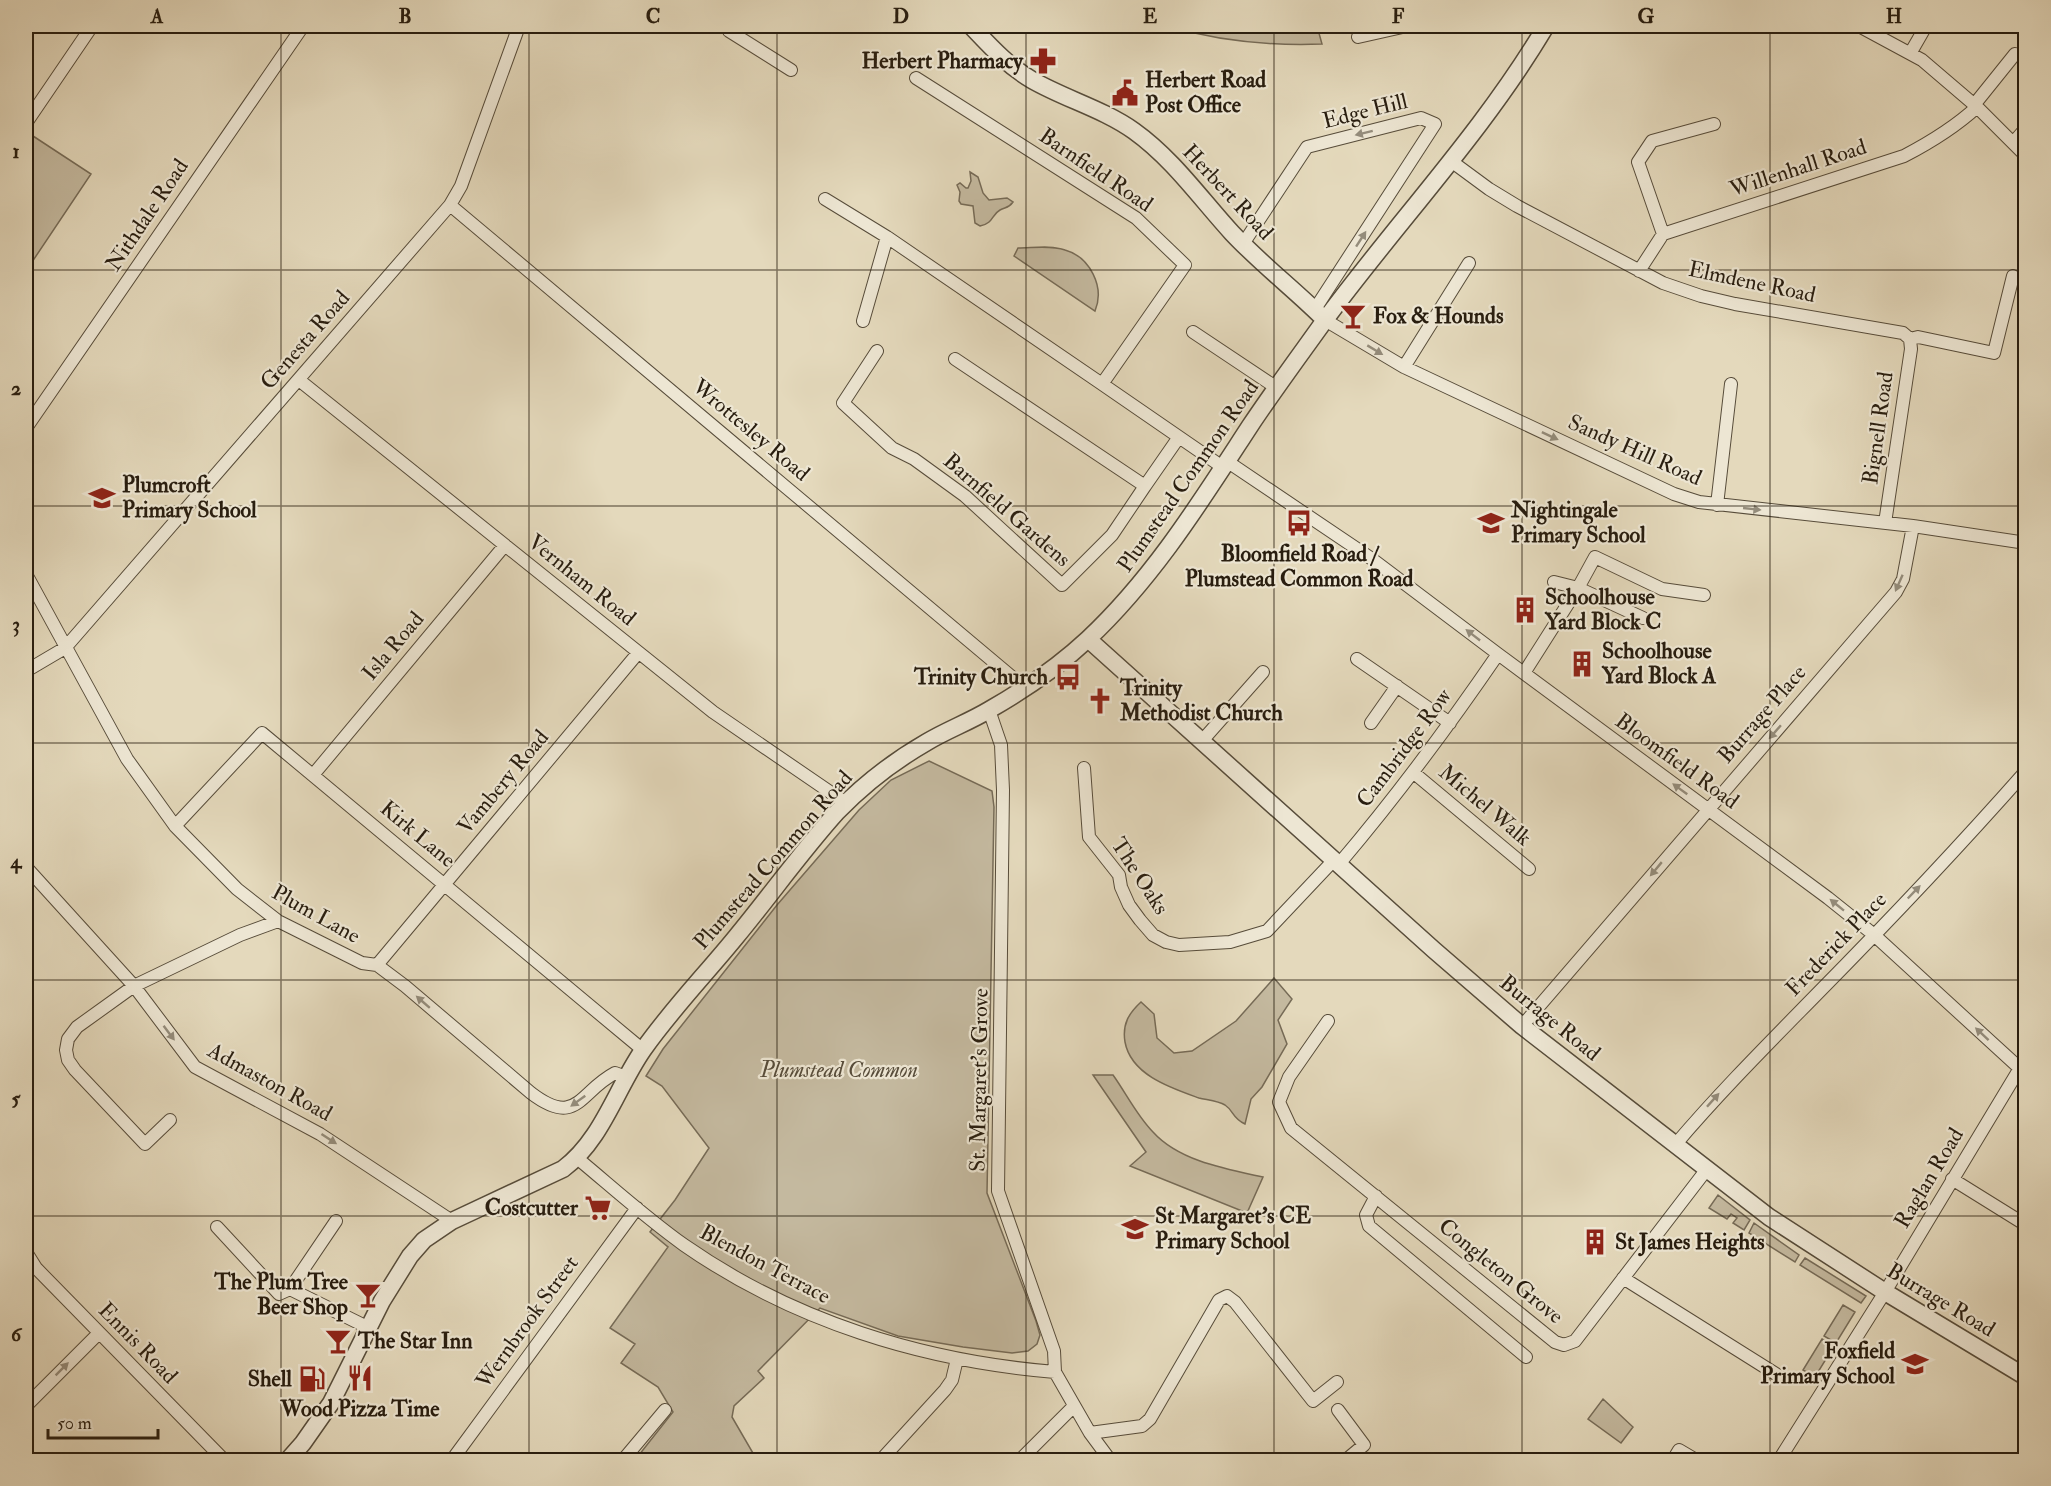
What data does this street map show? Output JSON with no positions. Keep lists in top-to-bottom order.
{
  "streets": {
    "street": [
      "Edge Hill",
      "Willenhall Road",
      "Barnfield Road",
      "Herbert Road",
      "Nithdale Road",
      "Elmdene Road",
      "Genesta Road",
      "Bignell Road",
      "Wrottesley Road",
      "Sandy Hill Road",
      "Plumstead Common Road",
      "Barnfield Gardens",
      "Vernham Road",
      "Isla Road",
      "Burrage Place",
      "Cambridge Row",
      "Bloomfield Road",
      "Vambery Road",
      "Michel Walk",
      "Kirk Lane",
      "The Oaks",
      "Plum Lane",
      "Frederick Place",
      "Burrage Road",
      "St. Margaret's Grove",
      "Admaston Road",
      "Raglan Road",
      "Blendon Terrace",
      "Congleton Grove",
      "Wernbrook Street",
      "Ennis Road"
    ]
  },
  "crossings": [
    ["Edge Hill", "Herbert Road"],
    ["Edge Hill", "Sandy Hill Road"],
    ["Edge Hill", "Plumstead Common Road"],
    ["Herbert Road", "Sandy Hill Road"],
    ["Herbert Road", "Plumstead Common Road"],
    ["Elmdene Road", "Bignell Road"],
    ["Elmdene Road", "Plumstead Common Road"],
    ["Genesta Road", "Wrottesley Road"],
    ["Genesta Road", "Vernham Road"],
    ["Genesta Road", "Plum Lane"],
    ["Bignell Road", "Sandy Hill Road"],
    ["Wrottesley Road", "Plumstead Common Road"],
    ["Sandy Hill Road", "Plumstead Common Road"],
    ["Sandy Hill Road", "Burrage Place"],
    ["Plumstead Common Road", "Vernham Road"],
    ["Plumstead Common Road", "Bloomfield Road"],
    ["Plumstead Common Road", "Kirk Lane"],
    ["Plumstead Common Road", "Plum Lane"],
    ["Plumstead Common Road", "Burrage Road"],
    ["Plumstead Common Road", "St. Margaret's Grove"],
    ["Plumstead Common Road", "Admaston Road"],
    ["Plumstead Common Road", "Blendon Terrace"],
    ["Vernham Road", "Isla Road"],
    ["Vernham Road", "Vambery Road"],
    ["Isla Road", "Kirk Lane"],
    ["Burrage Place", "Bloomfield Road"],
    ["Burrage Place", "Burrage Road"],
    ["Cambridge Row", "Bloomfield Road"],
    ["Cambridge Row", "Michel Walk"],
    ["Cambridge Row", "The Oaks"],
    ["Cambridge Row", "Burrage Road"],
    ["Bloomfield Road", "Frederick Place"],
    ["Bloomfield Road", "Raglan Road"],
    ["Vambery Road", "Kirk Lane"],
    ["Vambery Road", "Plum Lane"],
    ["Kirk Lane", "Plum Lane"],
    ["The Oaks", "Burrage Road"],
    ["Frederick Place", "Burrage Road"],
    ["Burrage Road", "Raglan Road"],
    ["Burrage Road", "Congleton Grove"],
    ["St. Margaret's Grove", "Blendon Terrace"],
    ["Blendon Terrace", "Wernbrook Street"]
  ],
  "one_way": [
    "Sandy Hill Road",
    "Burrage Place",
    "Bloomfield Road",
    "Frederick Place",
    "Admaston Road"
  ],
  "parks": ["Plumstead Common"],
  "places": {
    "pharmacy": ["Herbert Pharmacy"],
    "public building": ["Herbert Road Post Office"],
    "bar": ["Fox & Hounds", "The Plum Tree Beer Shop", "The Star Inn"],
    "school or university": [
      "Plumcroft Primary School",
      "Nightingale Primary School",
      "St Margaret's CE Primary School",
      "Foxfield Primary School"
    ],
    "bus stop": ["Bloomfield Road / Plumstead Common Road", "Trinity Church"],
    "building": ["Schoolhouse Yard Block C", "Schoolhouse Yard Block A", "St James Heights"],
    "church": ["Trinity Methodist Church"],
    "supermarket": ["Costcutter"],
    "restaurant": ["Wood Pizza Time"],
    "fuel station": ["Shell"]
  },
  "scale_bar": "50 m",
  "grid": {
    "columns": [
      "A",
      "B",
      "C",
      "D",
      "E",
      "F",
      "G",
      "H"
    ],
    "rows": [
      "1",
      "2",
      "3",
      "4",
      "5",
      "6"
    ]
  }
}
